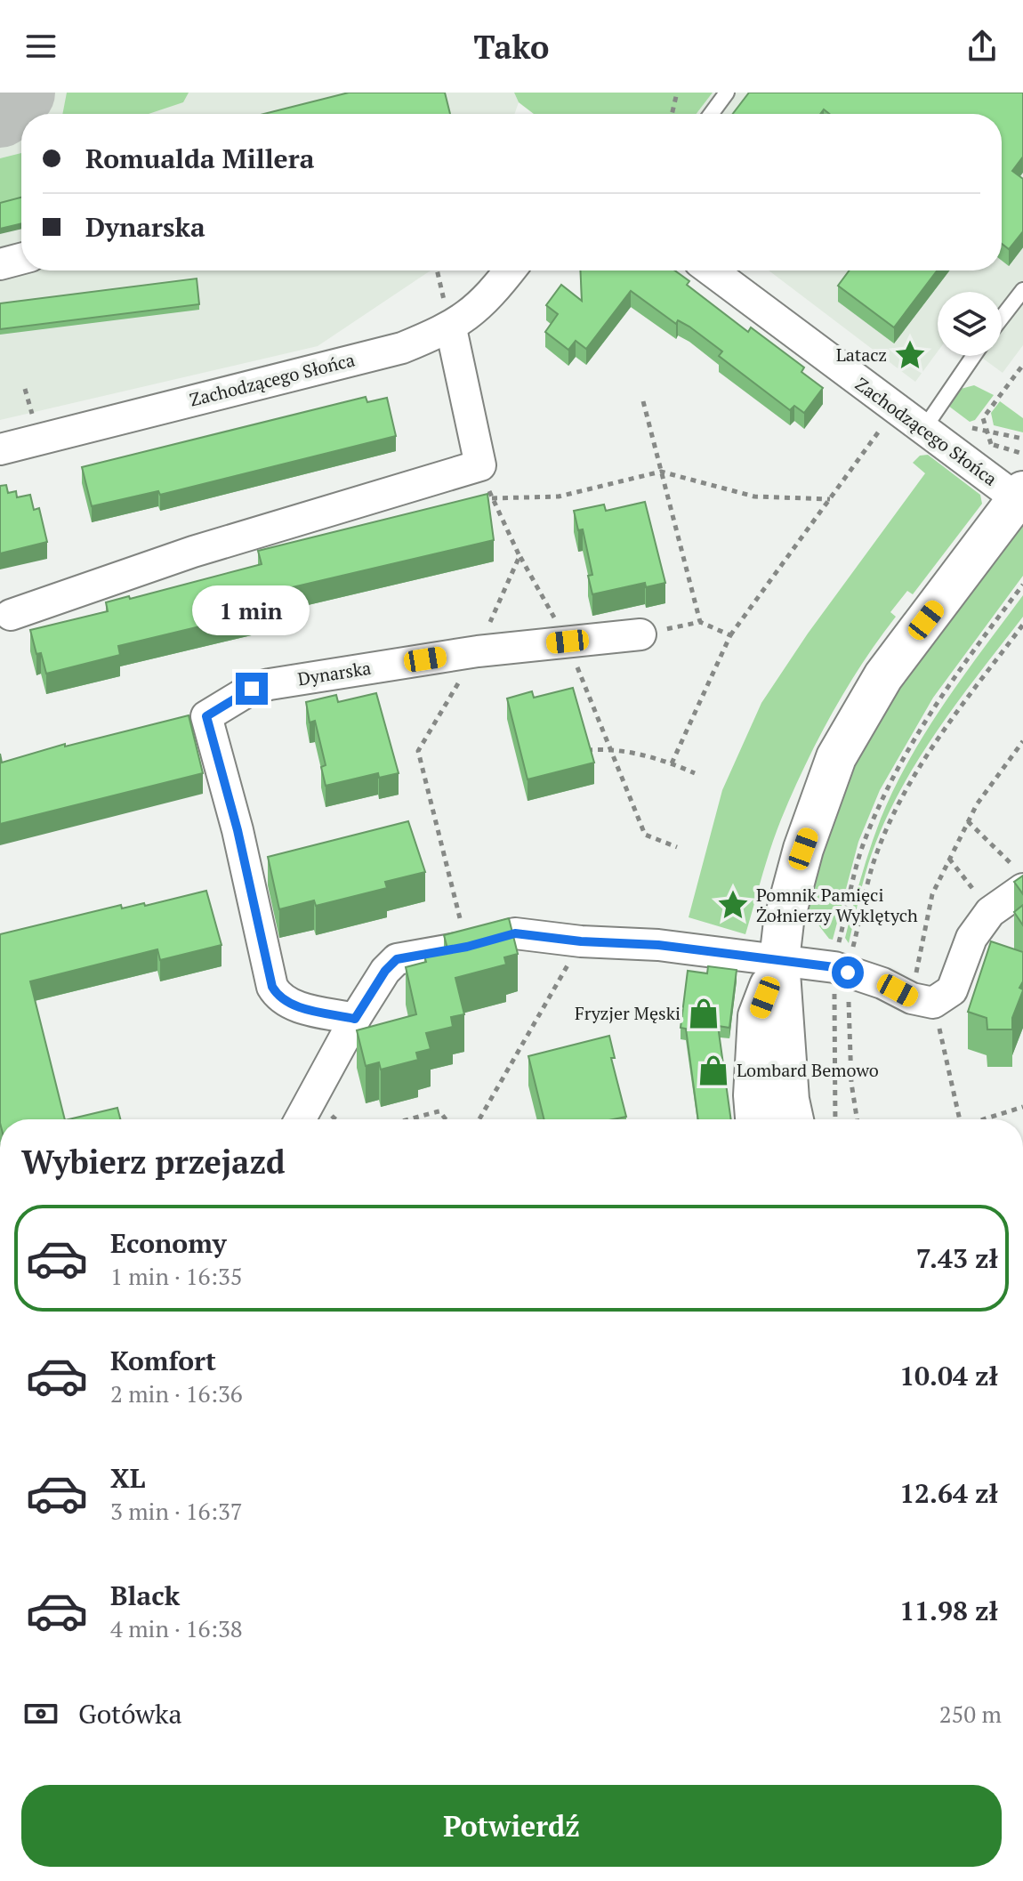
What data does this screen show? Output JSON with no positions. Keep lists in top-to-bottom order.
{
  "streets": {
    "street": ["Zachodzącego Słońca", "Dynarska"]
  },
  "places": {
    "place": ["Latacz", "Pomnik Pamięci Żołnierzy Wyklętych"],
    "shop": ["Fryzjer Męski", "Lombard Bemowo"]
  },
  "page": {
    "header": "Tako",
    "banner": ["Romualda Millera", "Dynarska"],
    "bubble": "1 min",
    "heading": "Wybierz przejazd",
    "list": [
      {
        "name": "Economy",
        "note": "1 min · 16:35",
        "value": "7.43 zł"
      },
      {
        "name": "Komfort",
        "note": "2 min · 16:36",
        "value": "10.04 zł"
      },
      {
        "name": "XL",
        "note": "3 min · 16:37",
        "value": "12.64 zł"
      },
      {
        "name": "Black",
        "note": "4 min · 16:38",
        "value": "11.98 zł"
      }
    ],
    "pay": ["Gotówka", "250 m"],
    "buttons": "Potwierdź"
  }
}
